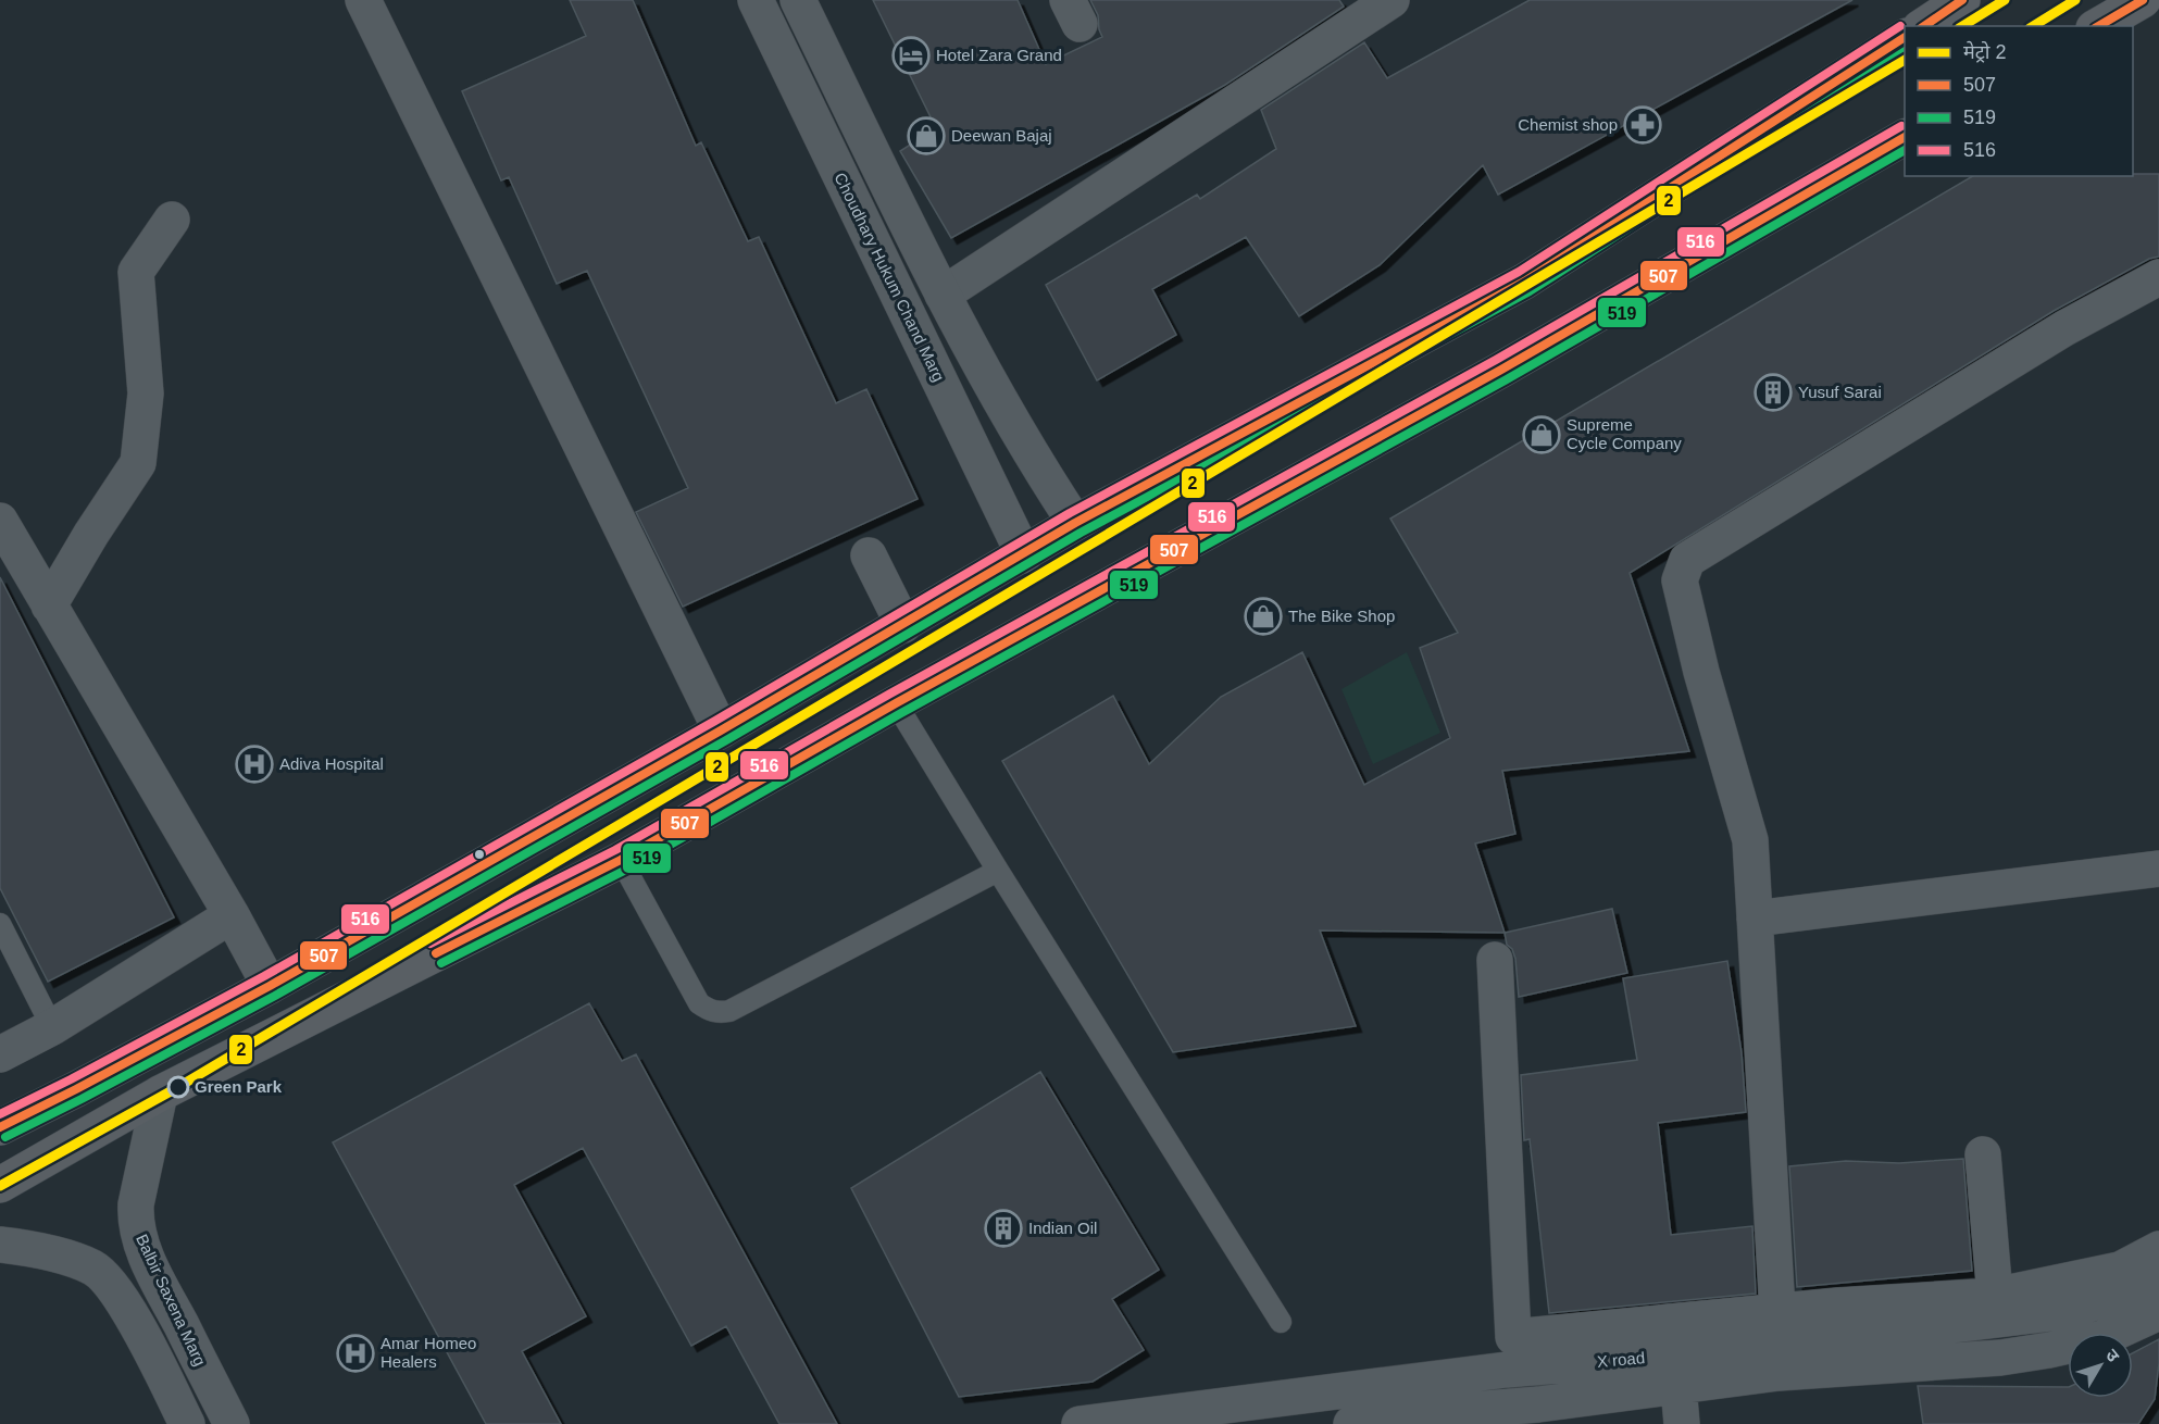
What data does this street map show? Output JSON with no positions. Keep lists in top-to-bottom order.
{
  "streets": {
    "street": ["Choudhary Hukum Chand Marg", "Balbir Saxena Marg", "X road"]
  },
  "places": {
    "hotel": ["Hotel Zara Grand"],
    "pharmacy": ["Chemist shop"],
    "shop": ["Deewan Bajaj", "Supreme Cycle Company", "The Bike Shop"],
    "building": ["Yusuf Sarai", "Indian Oil"],
    "hospital": ["Adiva Hospital", "Amar Homeo Healers"],
    "other": ["Green Park"]
  },
  "lines": [
    "metro line 2",
    "transit line 507",
    "transit line 516",
    "transit line 519"
  ],
  "legend": [
    "मेट्रो 2",
    "507",
    "519",
    "516"
  ],
  "north": "top right"
}
